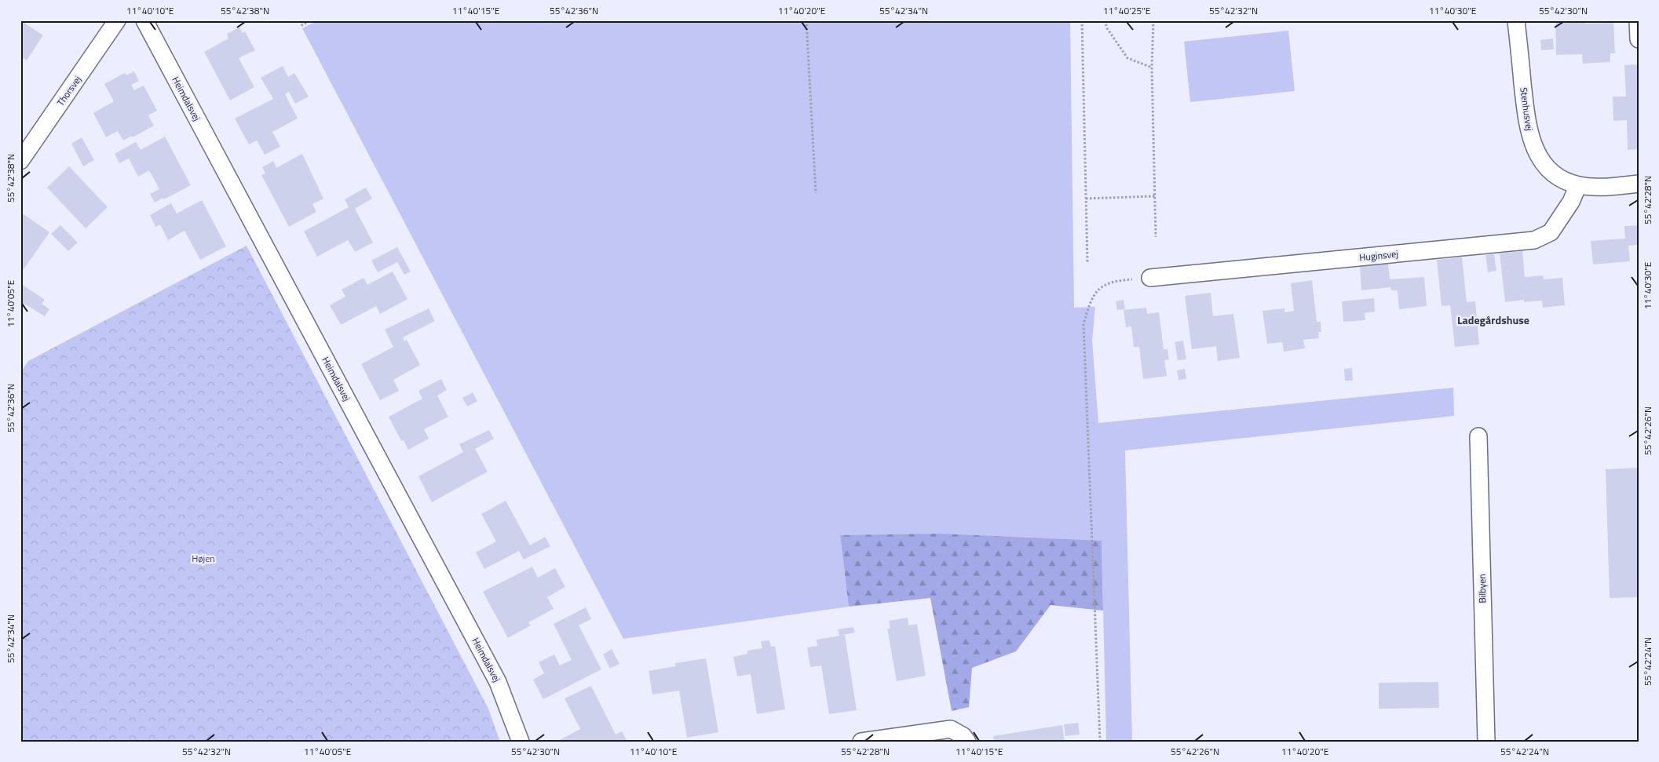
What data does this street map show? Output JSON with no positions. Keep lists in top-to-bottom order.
{
  "streets": {
    "street": [
      "Thorsvej",
      "Heimdalsvej",
      "Stenhusvej",
      "Huginsvej",
      "Bilbyen"
    ]
  },
  "crossings": [
    ["Stenhusvej", "Huginsvej"]
  ],
  "districts": ["Ladegårdshuse"],
  "parks": ["Højen"],
  "coordinates": [
    "11°40'10\"E",
    "55°42'38\"N",
    "11°40'15\"E",
    "55°42'36\"N",
    "11°40'20\"E",
    "55°42'34\"N",
    "11°40'25\"E",
    "55°42'32\"N",
    "11°40'30\"E",
    "55°42'30\"N",
    "55°42'28\"N",
    "11°40'05\"E",
    "55°42'26\"N",
    "55°42'24\"N"
  ]
}
